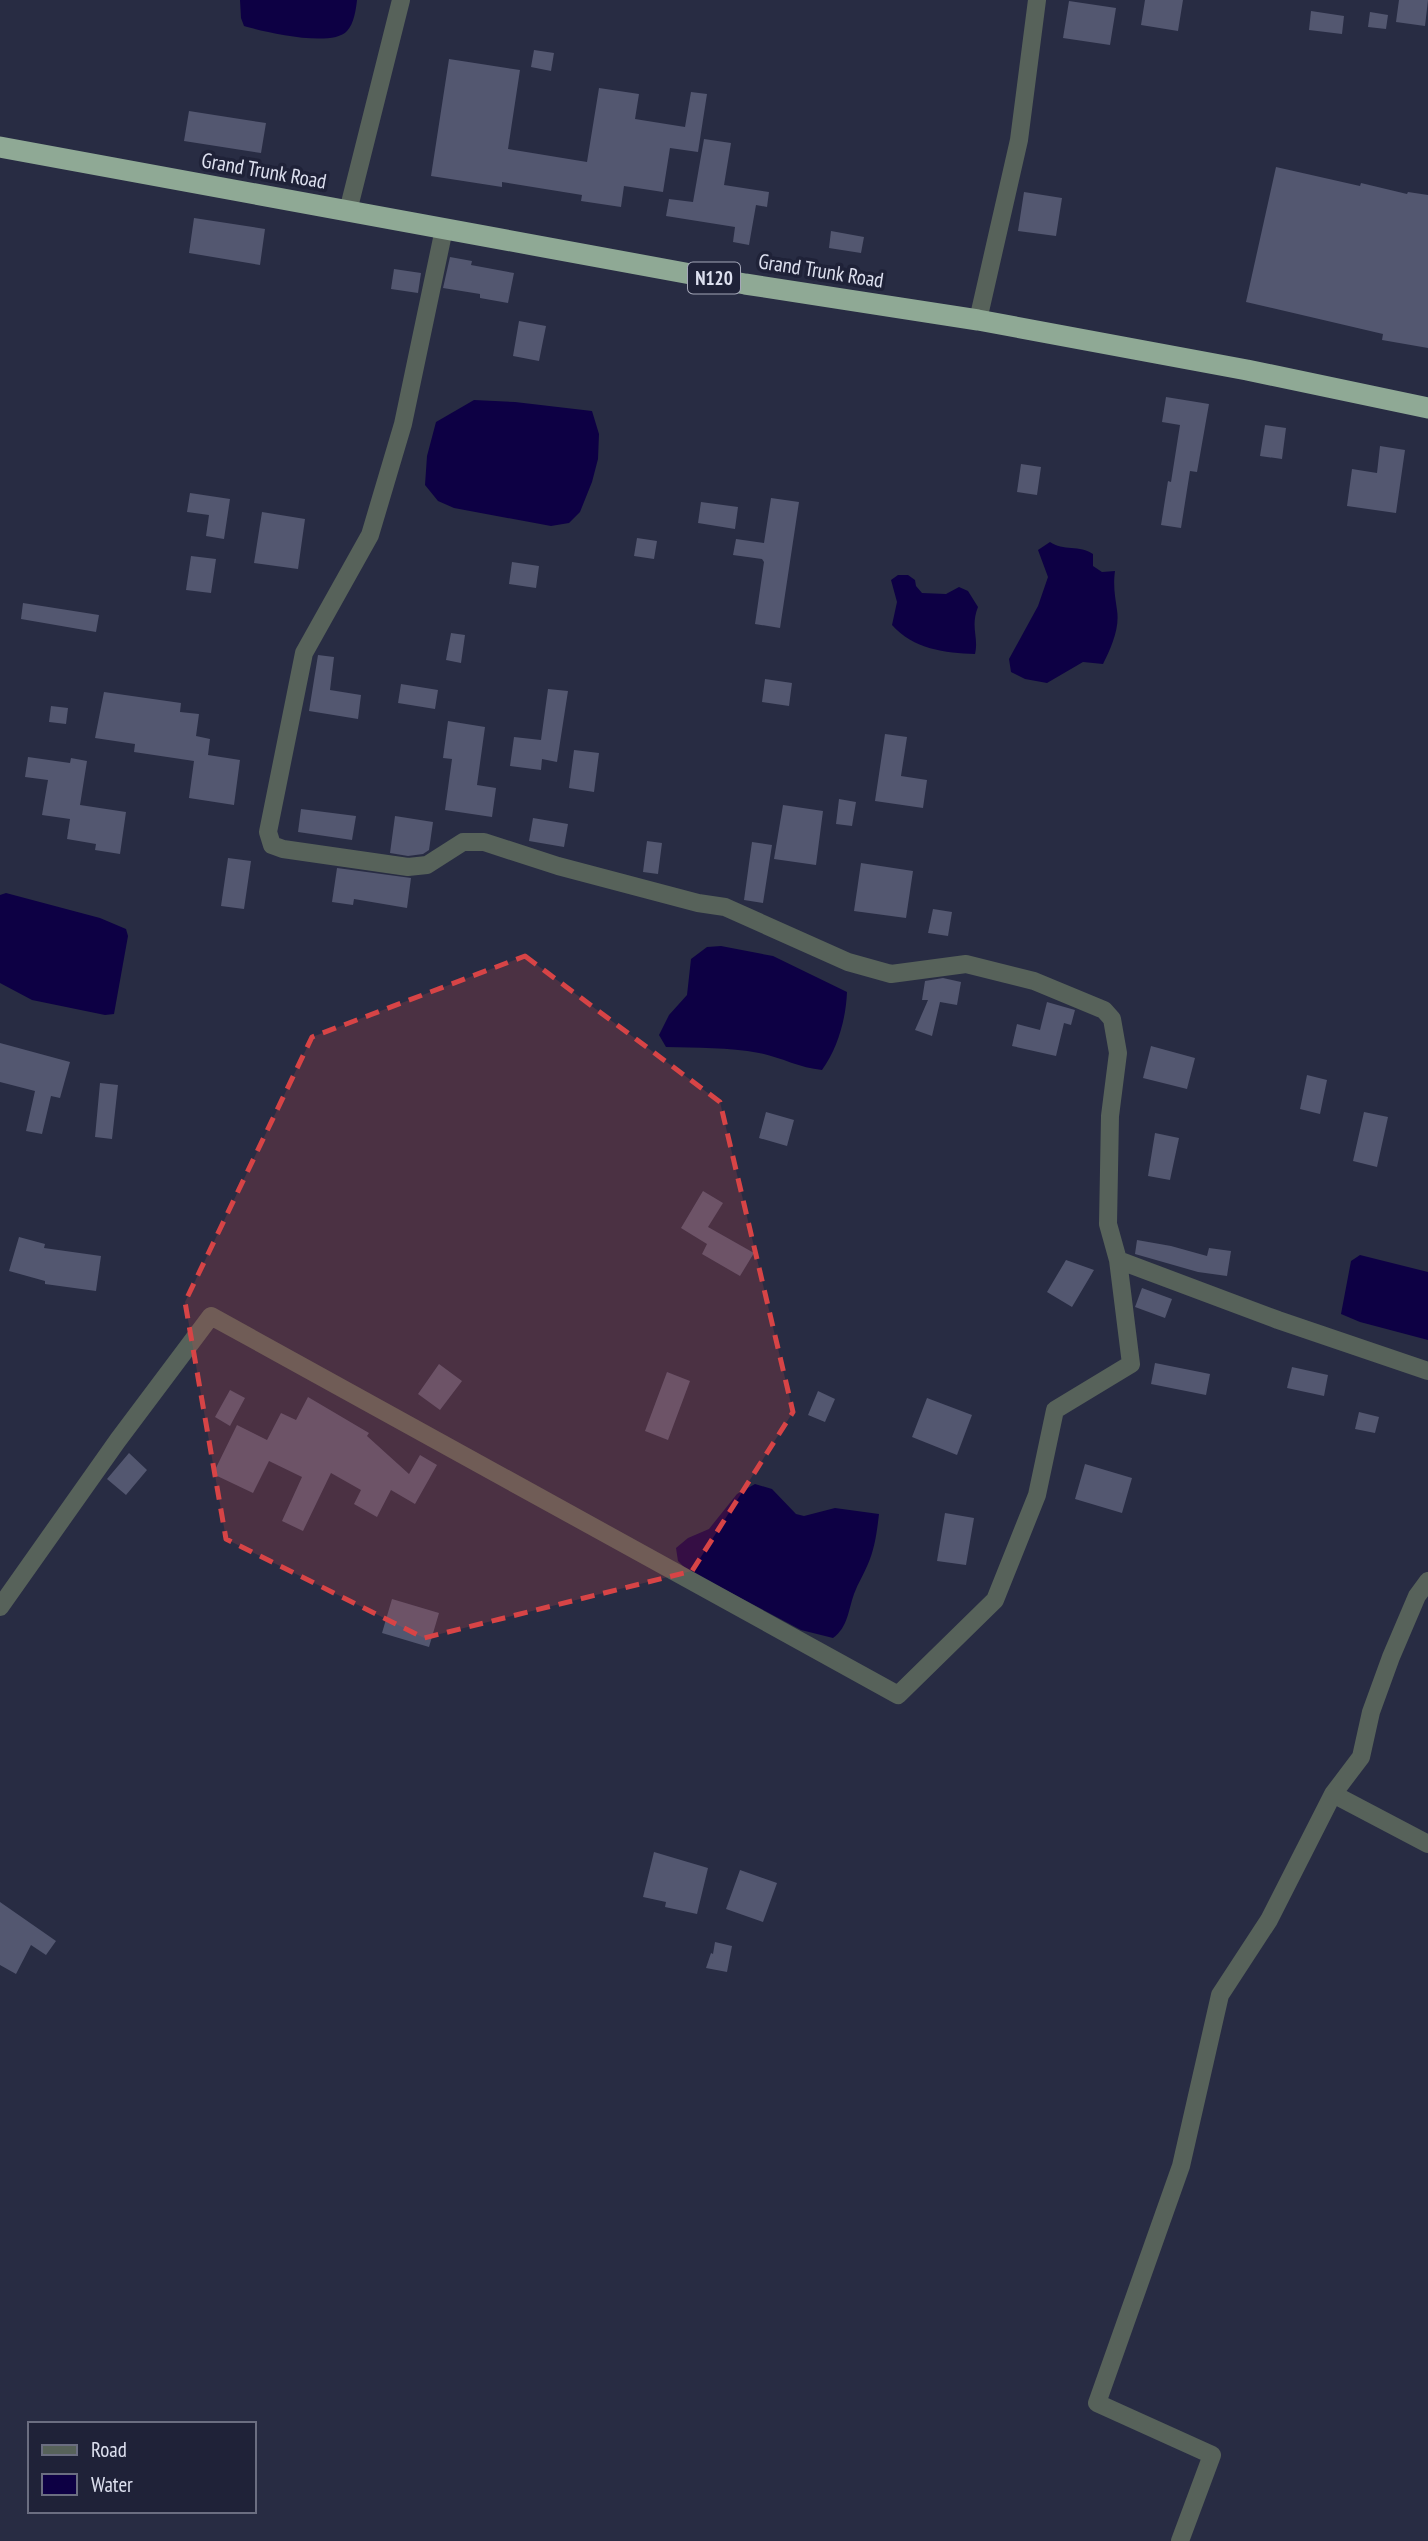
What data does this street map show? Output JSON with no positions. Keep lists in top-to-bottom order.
{
  "streets": {
    "highway": ["Grand Trunk Road", "N120"]
  },
  "legend": ["Road", "Water"]
}
